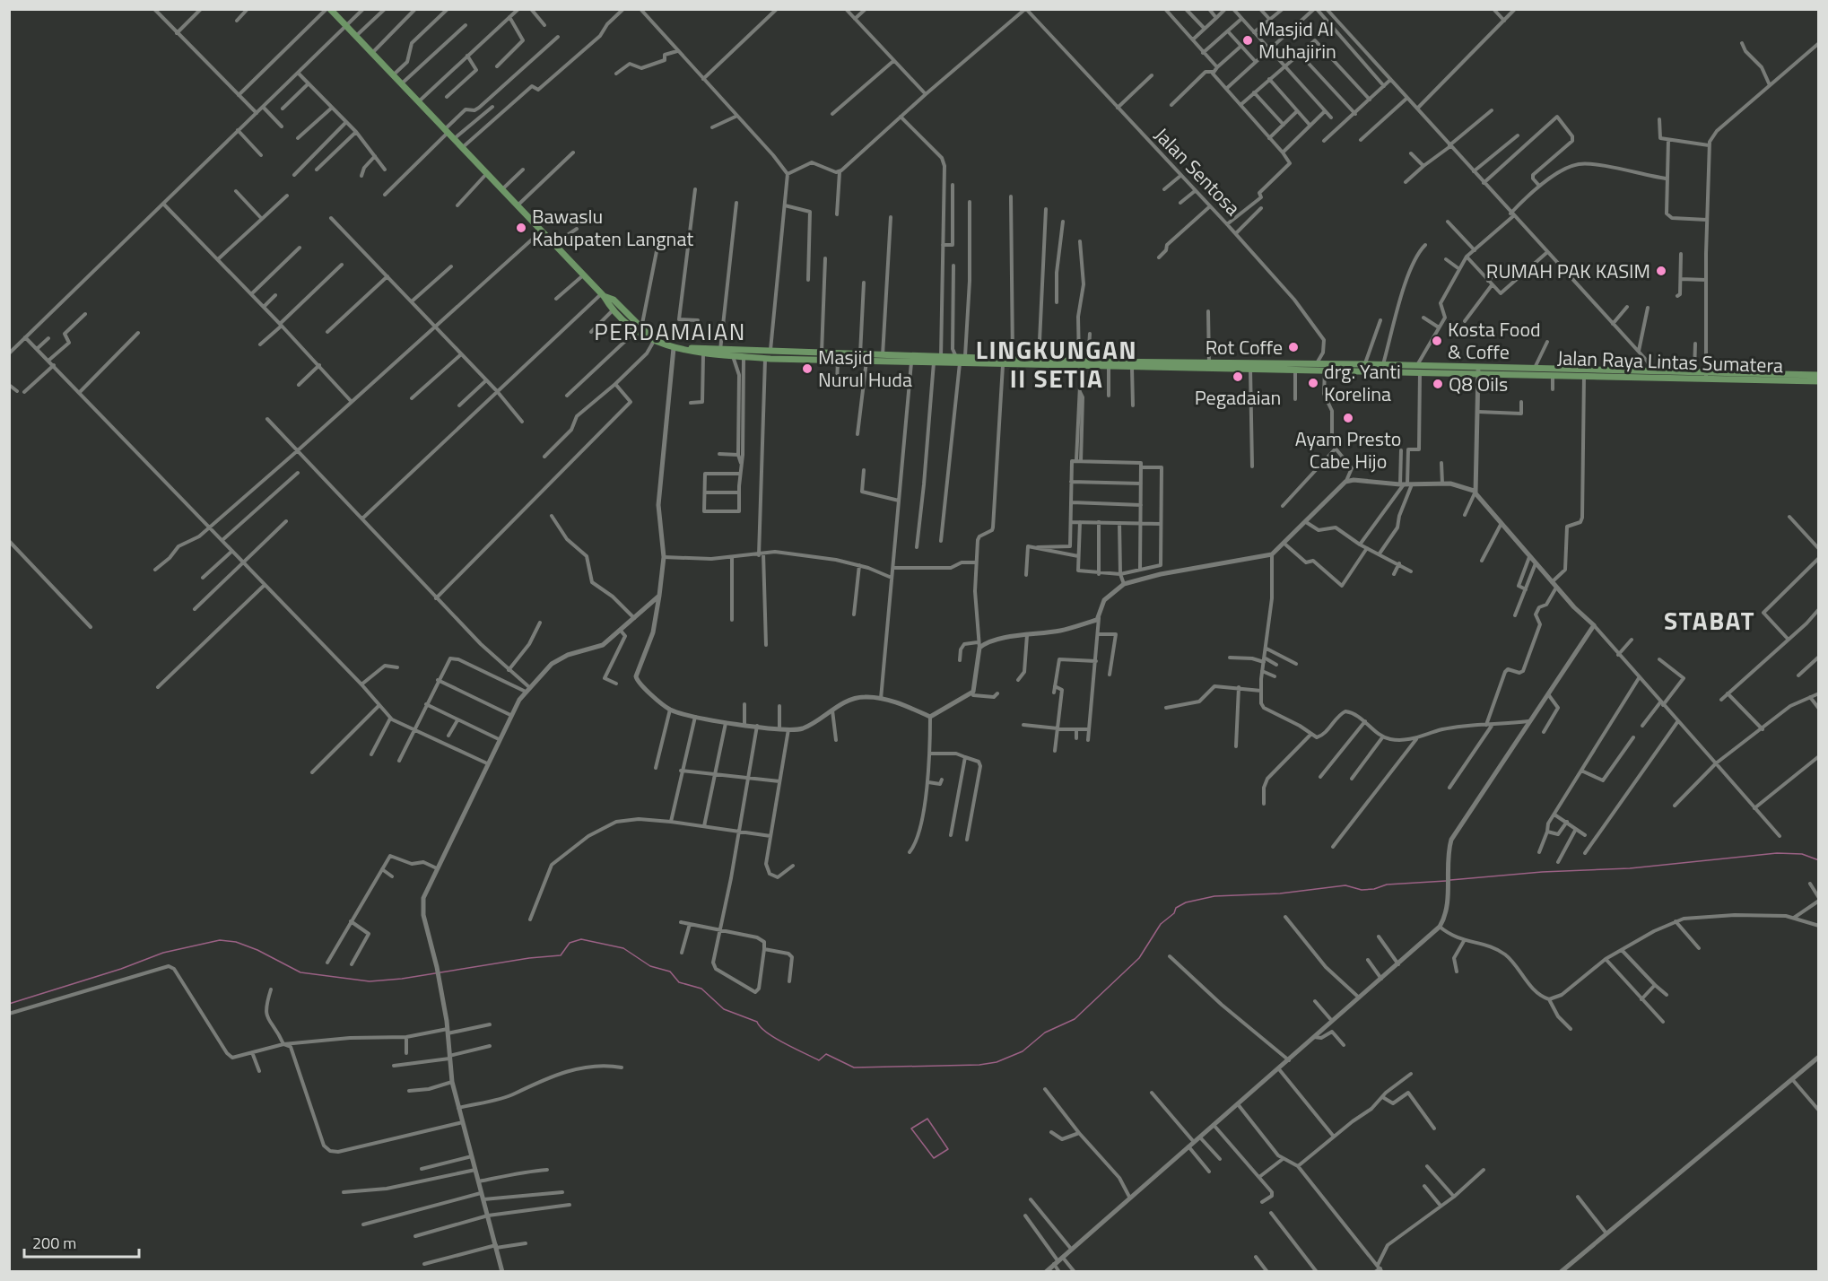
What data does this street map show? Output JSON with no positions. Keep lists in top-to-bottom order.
{
  "streets": {
    "highway": ["Jalan Raya Lintas Sumatera"],
    "street": ["Jalan Sentosa"]
  },
  "crossings": [
    ["Jalan Sentosa", "Jalan Raya Lintas Sumatera"]
  ],
  "districts": ["PERDAMAIAN", "LINGKUNGAN II SETIA", "STABAT"],
  "places": [
    "Masjid Al Muhajirin",
    "Bawaslu Kabupaten Langnat",
    "RUMAH PAK KASIM",
    "Kosta Food & Coffe",
    "Rot Coffe",
    "Masjid Nurul Huda",
    "Pegadaian",
    "drg. Yanti Korelina",
    "Q8 Oils",
    "Ayam Presto Cabe Hijo"
  ],
  "scale_bar": "200 m"
}
